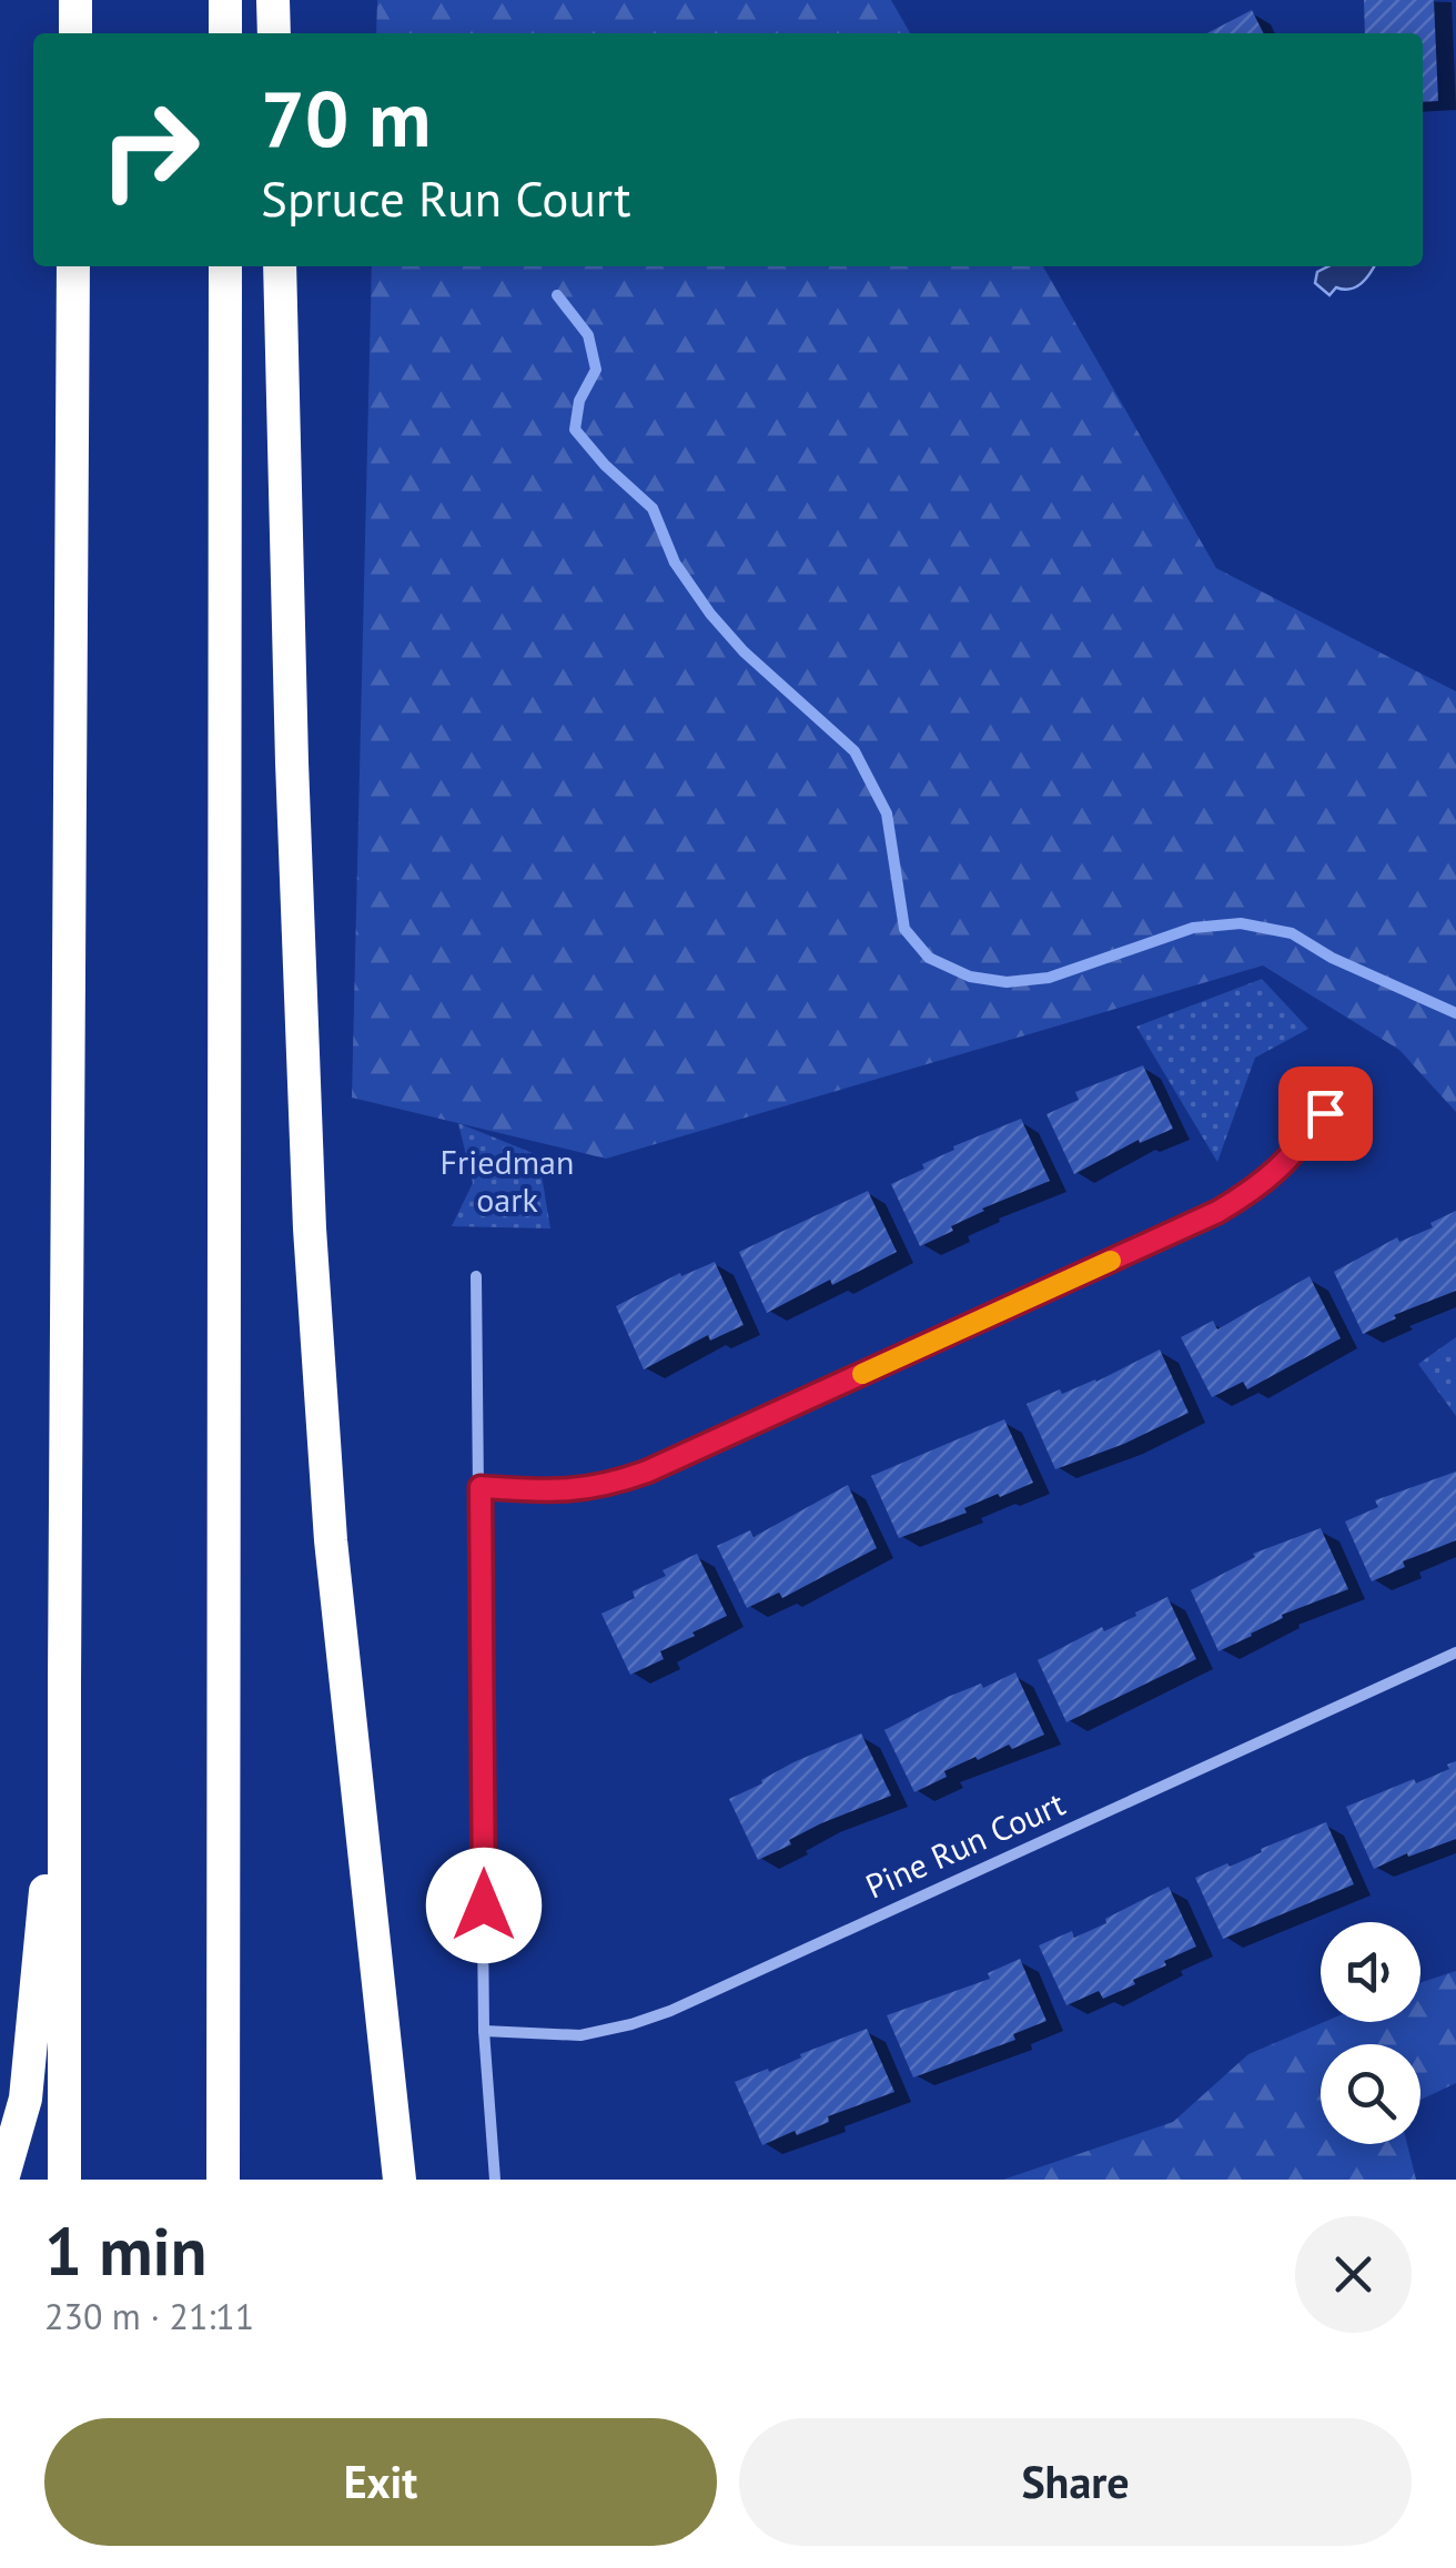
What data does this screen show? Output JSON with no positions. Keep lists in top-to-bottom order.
{
  "streets": {
    "street": ["Pine Run Court"]
  },
  "parks": ["Friedman oark"],
  "page": {
    "turn": ["70 m", "Spruce Run Court"],
    "heading": ["1 min", "230 m · 21:11"],
    "buttons": ["Exit", "Share"]
  }
}
